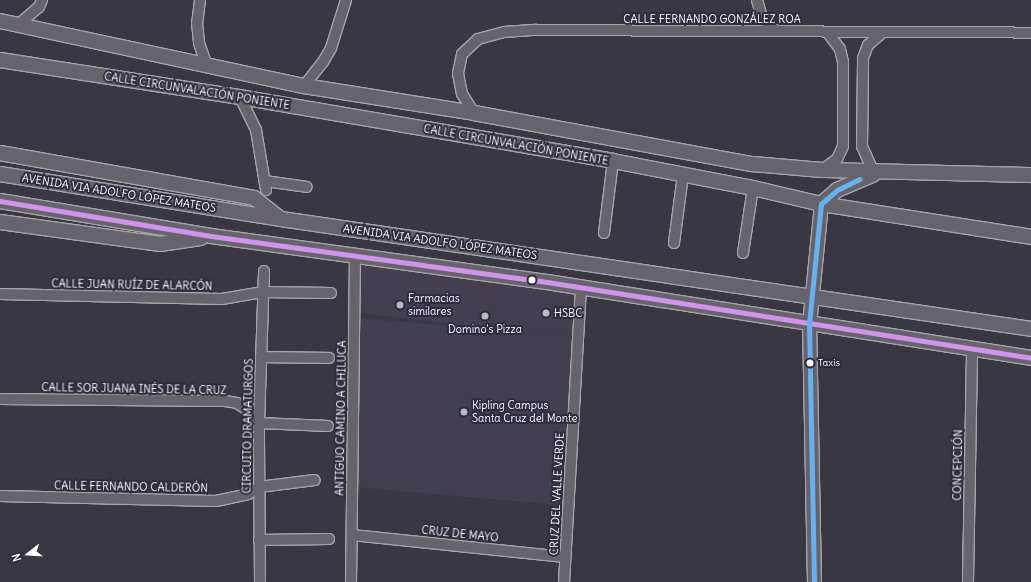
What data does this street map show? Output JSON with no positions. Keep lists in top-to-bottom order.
{
  "streets": {
    "main road": ["CALLE CIRCUNVALACIÓN PONIENTE", "AVENIDA VIA ADOLFO LÓPEZ MATEOS"],
    "street": [
      "CALLE FERNANDO GONZÁLEZ ROA",
      "CALLE JUAN RUÍZ DE ALARCÓN",
      "CALLE SOR JUANA INÉS DE LA CRUZ",
      "ANTIGUO CAMINO A CHILUCA",
      "CIRCUITO DRAMATURGOS",
      "CONCEPCIÓN",
      "CALLE FERNANDO CALDERÓN",
      "CRUZ DEL VALLE VERDE",
      "CRUZ DE MAYO"
    ]
  },
  "crossings": [
    ["CALLE FERNANDO GONZÁLEZ ROA", "CALLE CIRCUNVALACIÓN PONIENTE"],
    ["CALLE JUAN RUÍZ DE ALARCÓN", "CIRCUITO DRAMATURGOS"],
    ["CALLE SOR JUANA INÉS DE LA CRUZ", "CIRCUITO DRAMATURGOS"],
    ["ANTIGUO CAMINO A CHILUCA", "CRUZ DE MAYO"],
    ["CIRCUITO DRAMATURGOS", "CALLE FERNANDO CALDERÓN"],
    ["CRUZ DEL VALLE VERDE", "CRUZ DE MAYO"]
  ],
  "places": [
    "Farmacias similares",
    "HSBC",
    "Domino's Pizza",
    "Taxis",
    "Kipling Campus Santa Cruz del Monte"
  ],
  "north": "left"
}
